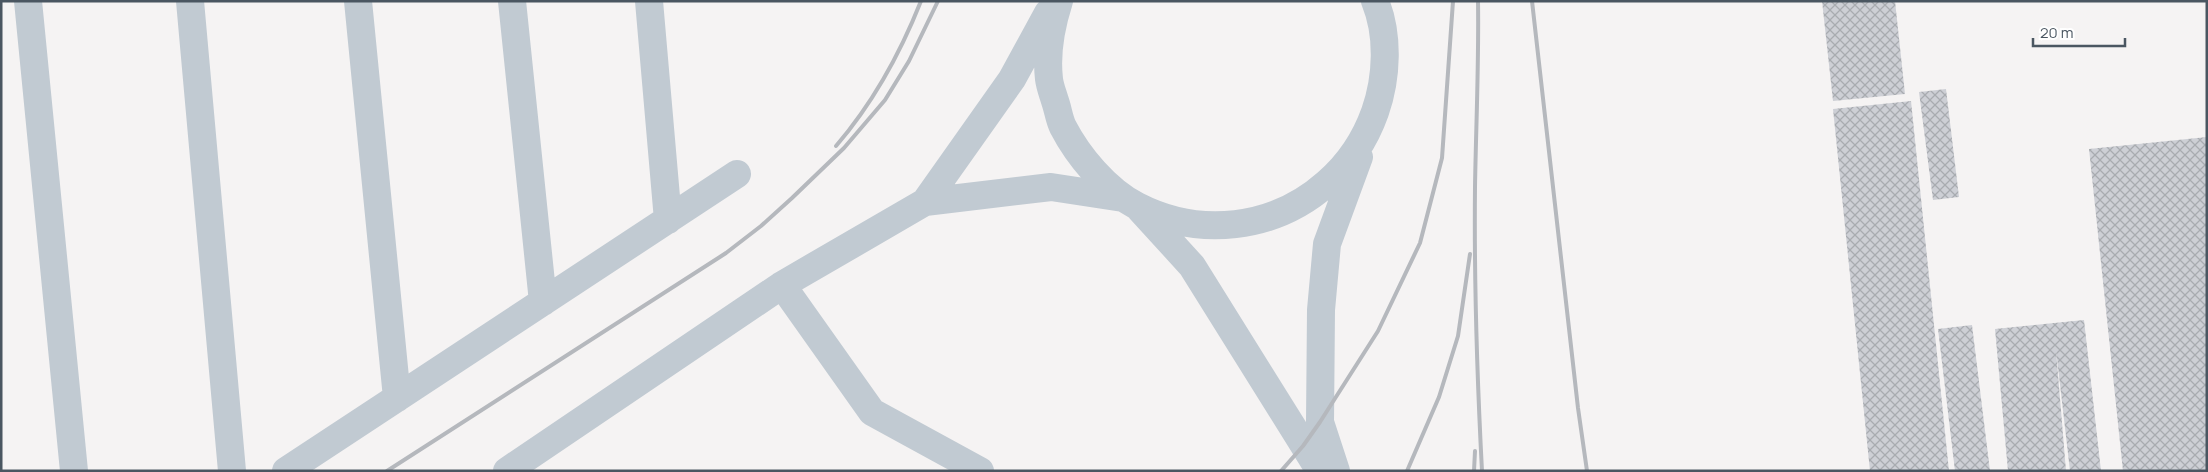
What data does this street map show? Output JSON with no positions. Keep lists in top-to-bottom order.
{
  "scale_bar": "20 m"
}
